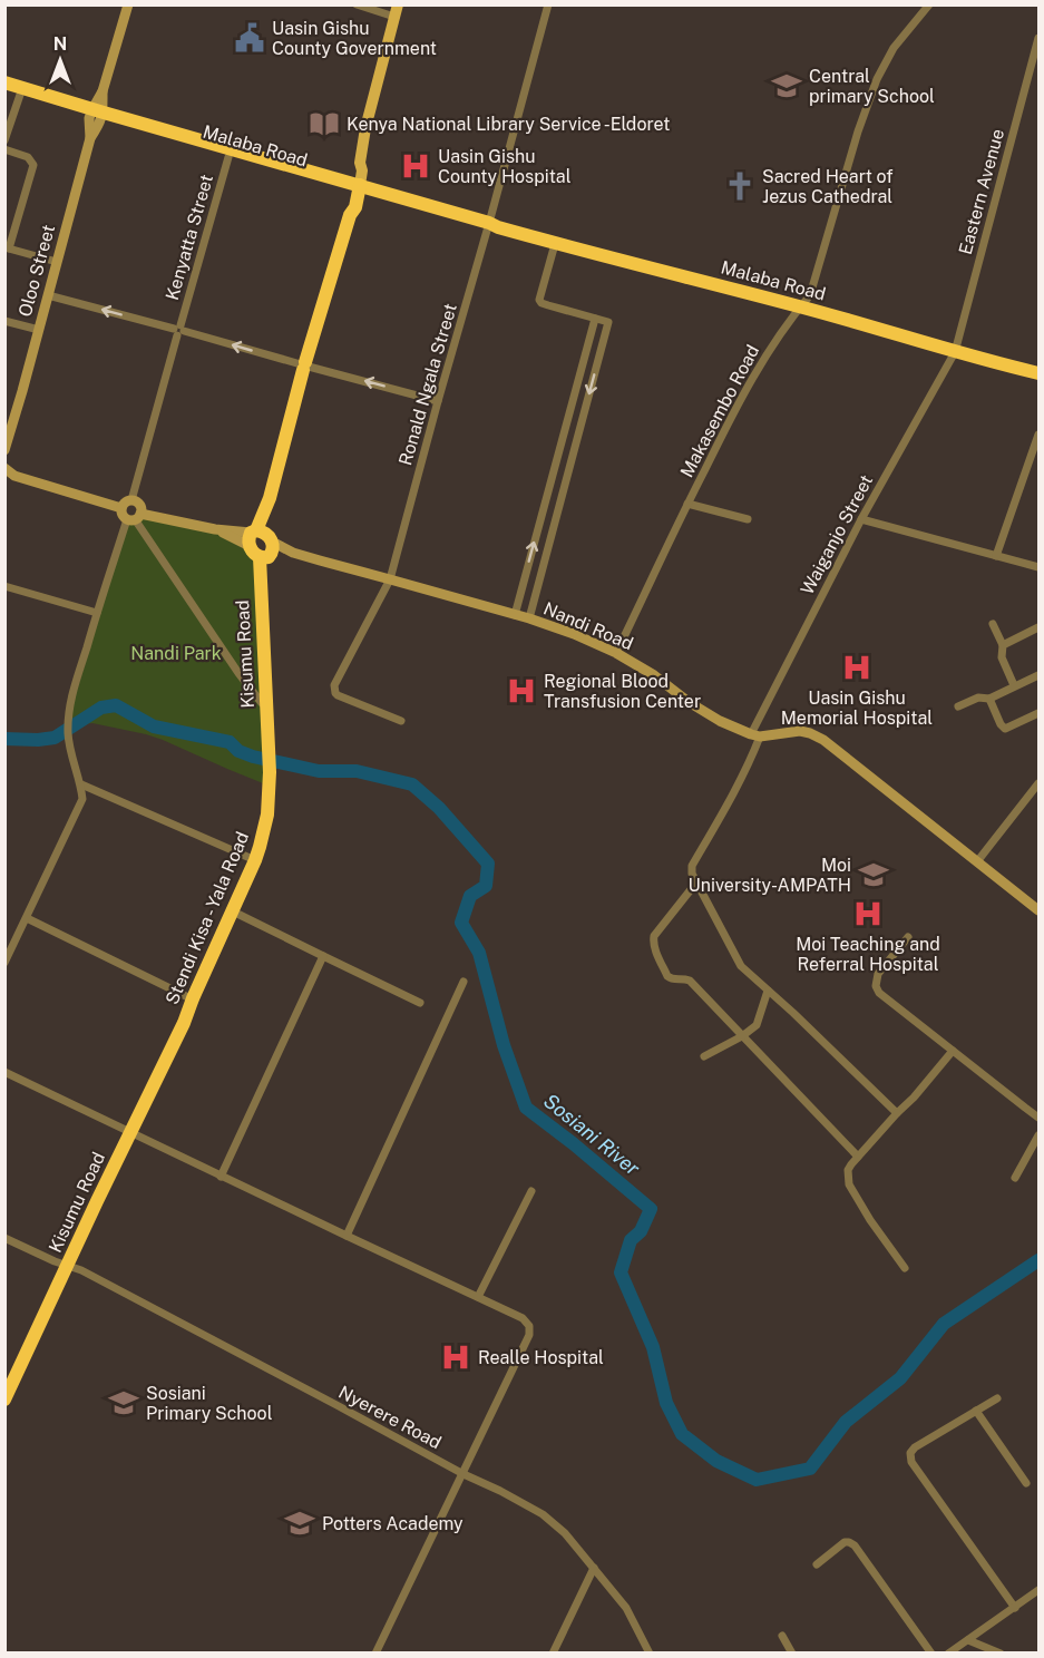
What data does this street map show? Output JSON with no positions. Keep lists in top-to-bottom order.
{
  "streets": {
    "highway": ["Malaba Road", "Kisumu Road", "Stendi Kisa - Yala Road"],
    "street": [
      "Eastern Avenue",
      "Kenyatta Street",
      "Oloo Street",
      "Ronald Ngala Street",
      "Makasembo Road",
      "Waiganjo Street",
      "Nandi Road",
      "Nyerere Road"
    ]
  },
  "crossings": [
    ["Malaba Road", "Eastern Avenue"],
    ["Malaba Road", "Kenyatta Street"],
    ["Malaba Road", "Oloo Street"],
    ["Malaba Road", "Ronald Ngala Street"],
    ["Malaba Road", "Makasembo Road"],
    ["Malaba Road", "Waiganjo Street"],
    ["Malaba Road", "Stendi Kisa - Yala Road"],
    ["Eastern Avenue", "Waiganjo Street"],
    ["Kenyatta Street", "Nandi Road"],
    ["Ronald Ngala Street", "Nandi Road"],
    ["Makasembo Road", "Nandi Road"],
    ["Waiganjo Street", "Nandi Road"],
    ["Nandi Road", "Kisumu Road"],
    ["Nandi Road", "Stendi Kisa - Yala Road"],
    ["Kisumu Road", "Stendi Kisa - Yala Road"],
    ["Kisumu Road", "Nyerere Road"]
  ],
  "water": ["Sosiani River"],
  "parks": ["Nandi Park"],
  "places": {
    "public building": ["Uasin Gishu County Government"],
    "school or university": [
      "Central primary School",
      "Moi University-AMPATH",
      "Sosiani Primary School",
      "Potters Academy"
    ],
    "library": ["Kenya National Library Service -Eldoret"],
    "hospital": [
      "Uasin Gishu County Hospital",
      "Uasin Gishu Memorial Hospital",
      "Regional Blood Transfusion Center",
      "Moi Teaching and Referral Hospital",
      "Realle Hospital"
    ],
    "church": ["Sacred Heart of Jezus Cathedral"]
  },
  "north": "top"
}
